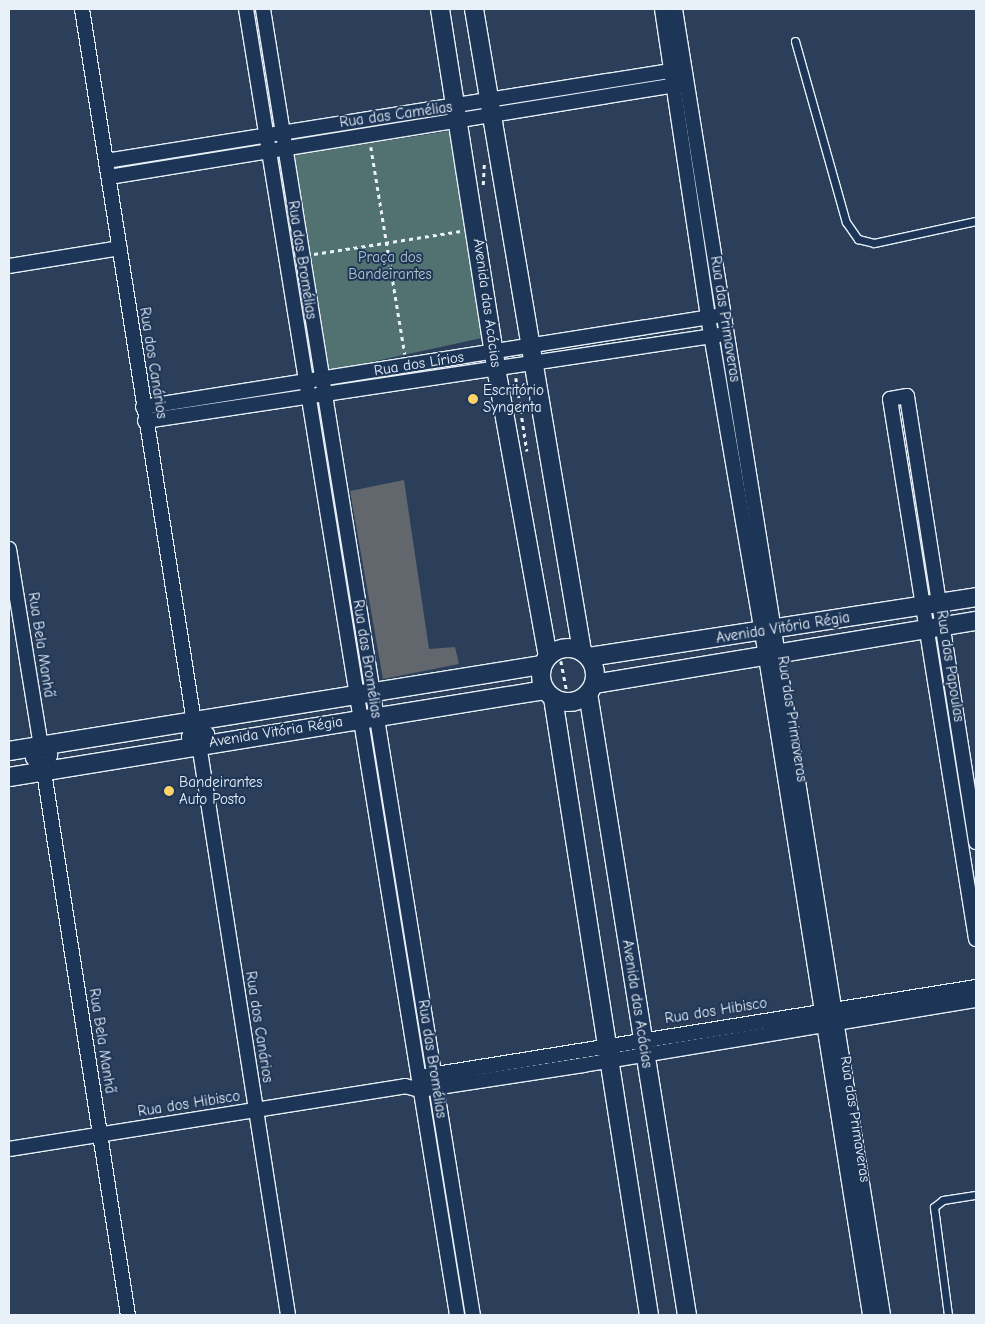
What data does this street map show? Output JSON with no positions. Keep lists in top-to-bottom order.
{
  "streets": {
    "street": [
      "Rua das Camélias",
      "Rua das Bromélias",
      "Avenida das Acácias",
      "Rua das Primaveras",
      "Rua dos Canários",
      "Rua dos Lírios",
      "Avenida Vitória Régia",
      "Rua Bela Manhã",
      "Rua das Papoulas",
      "Rua dos Hibisco"
    ]
  },
  "crossings": [
    ["Rua das Camélias", "Rua das Bromélias"],
    ["Rua das Camélias", "Avenida das Acácias"],
    ["Rua das Camélias", "Rua das Primaveras"],
    ["Rua das Camélias", "Rua dos Canários"],
    ["Rua das Bromélias", "Rua dos Lírios"],
    ["Rua das Bromélias", "Avenida Vitória Régia"],
    ["Rua das Bromélias", "Rua dos Hibisco"],
    ["Avenida das Acácias", "Rua dos Lírios"],
    ["Avenida das Acácias", "Avenida Vitória Régia"],
    ["Avenida das Acácias", "Rua dos Hibisco"],
    ["Rua das Primaveras", "Rua dos Lírios"],
    ["Rua das Primaveras", "Avenida Vitória Régia"],
    ["Rua das Primaveras", "Rua dos Hibisco"],
    ["Rua dos Canários", "Rua dos Lírios"],
    ["Rua dos Canários", "Avenida Vitória Régia"],
    ["Rua dos Canários", "Rua dos Hibisco"],
    ["Avenida Vitória Régia", "Rua Bela Manhã"],
    ["Avenida Vitória Régia", "Rua das Papoulas"],
    ["Rua Bela Manhã", "Rua dos Hibisco"]
  ],
  "parks": ["Praça dos Bandeirantes"],
  "places": ["Escritório Syngenta", "Bandeirantes Auto Posto"]
}
